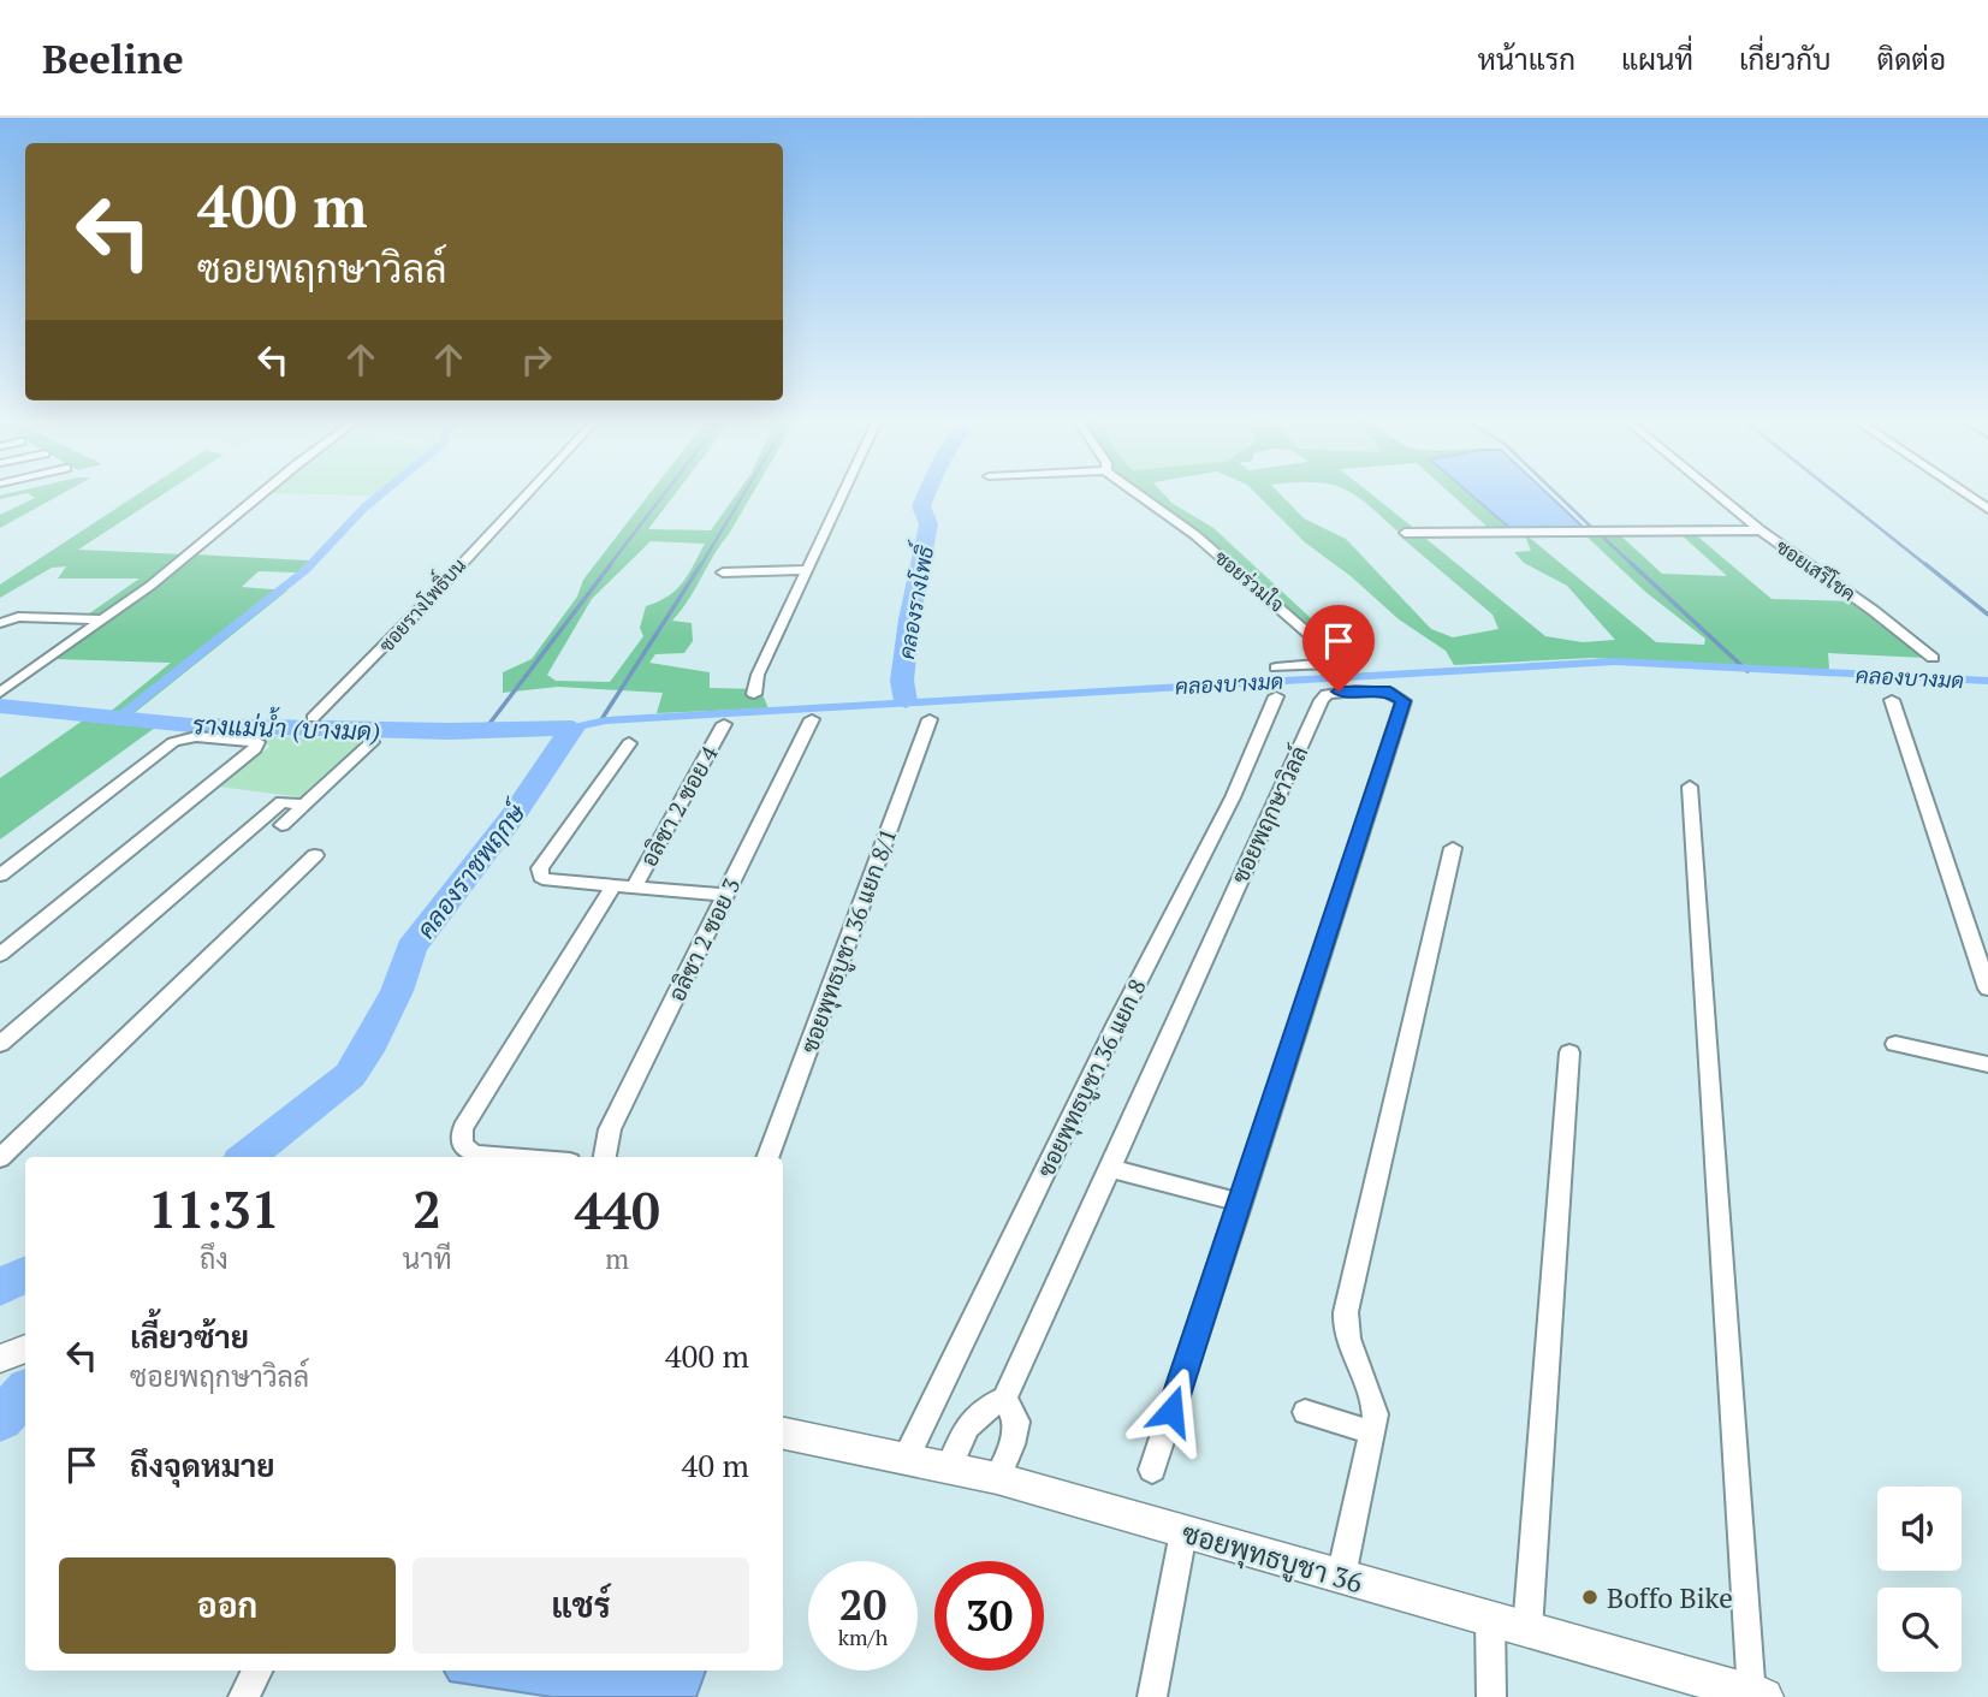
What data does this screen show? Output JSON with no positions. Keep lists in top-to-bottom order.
{
  "streets": {
    "street": [
      "ซอยเสรีโชค",
      "ซอยร่วมใจ",
      "ซอยรางโพธิ์บน",
      "อลิซา 2 ซอย 4",
      "ซอยพฤกษาวิลล์",
      "อลิซา 2 ซอย 3",
      "ซอยพุทธบูชา 36 แยก 8/1",
      "ซอยพุทธบูชา 36 แยก 8",
      "ซอยพุทธบูชา 36"
    ]
  },
  "crossings": [
    ["ซอยพุทธบูชา 36 แยก 8", "ซอยพุทธบูชา 36"]
  ],
  "water": [
    "คลองรางโพธิ์",
    "คลองบางมด",
    "รางแม่น้ำ (บางมด)",
    "คลองราชพฤกษ์"
  ],
  "places": ["Boffo Bike"],
  "page": {
    "header": "Beeline",
    "nav": [
      "หน้าแรก",
      "แผนที่",
      "เกี่ยวกับ",
      "ติดต่อ"
    ],
    "turn": ["400 m", "ซอยพฤกษาวิลล์"],
    "eta": [
      "11:31",
      "ถึง",
      "2",
      "นาที",
      "440",
      "m"
    ],
    "list": [
      {
        "name": "เลี้ยวซ้าย",
        "note": "ซอยพฤกษาวิลล์",
        "value": "400 m"
      },
      {
        "name": "ถึงจุดหมาย",
        "value": "40 m"
      }
    ],
    "buttons": ["ออก", "แชร์"],
    "speed": "20 km/h",
    "limit": "30"
  }
}
